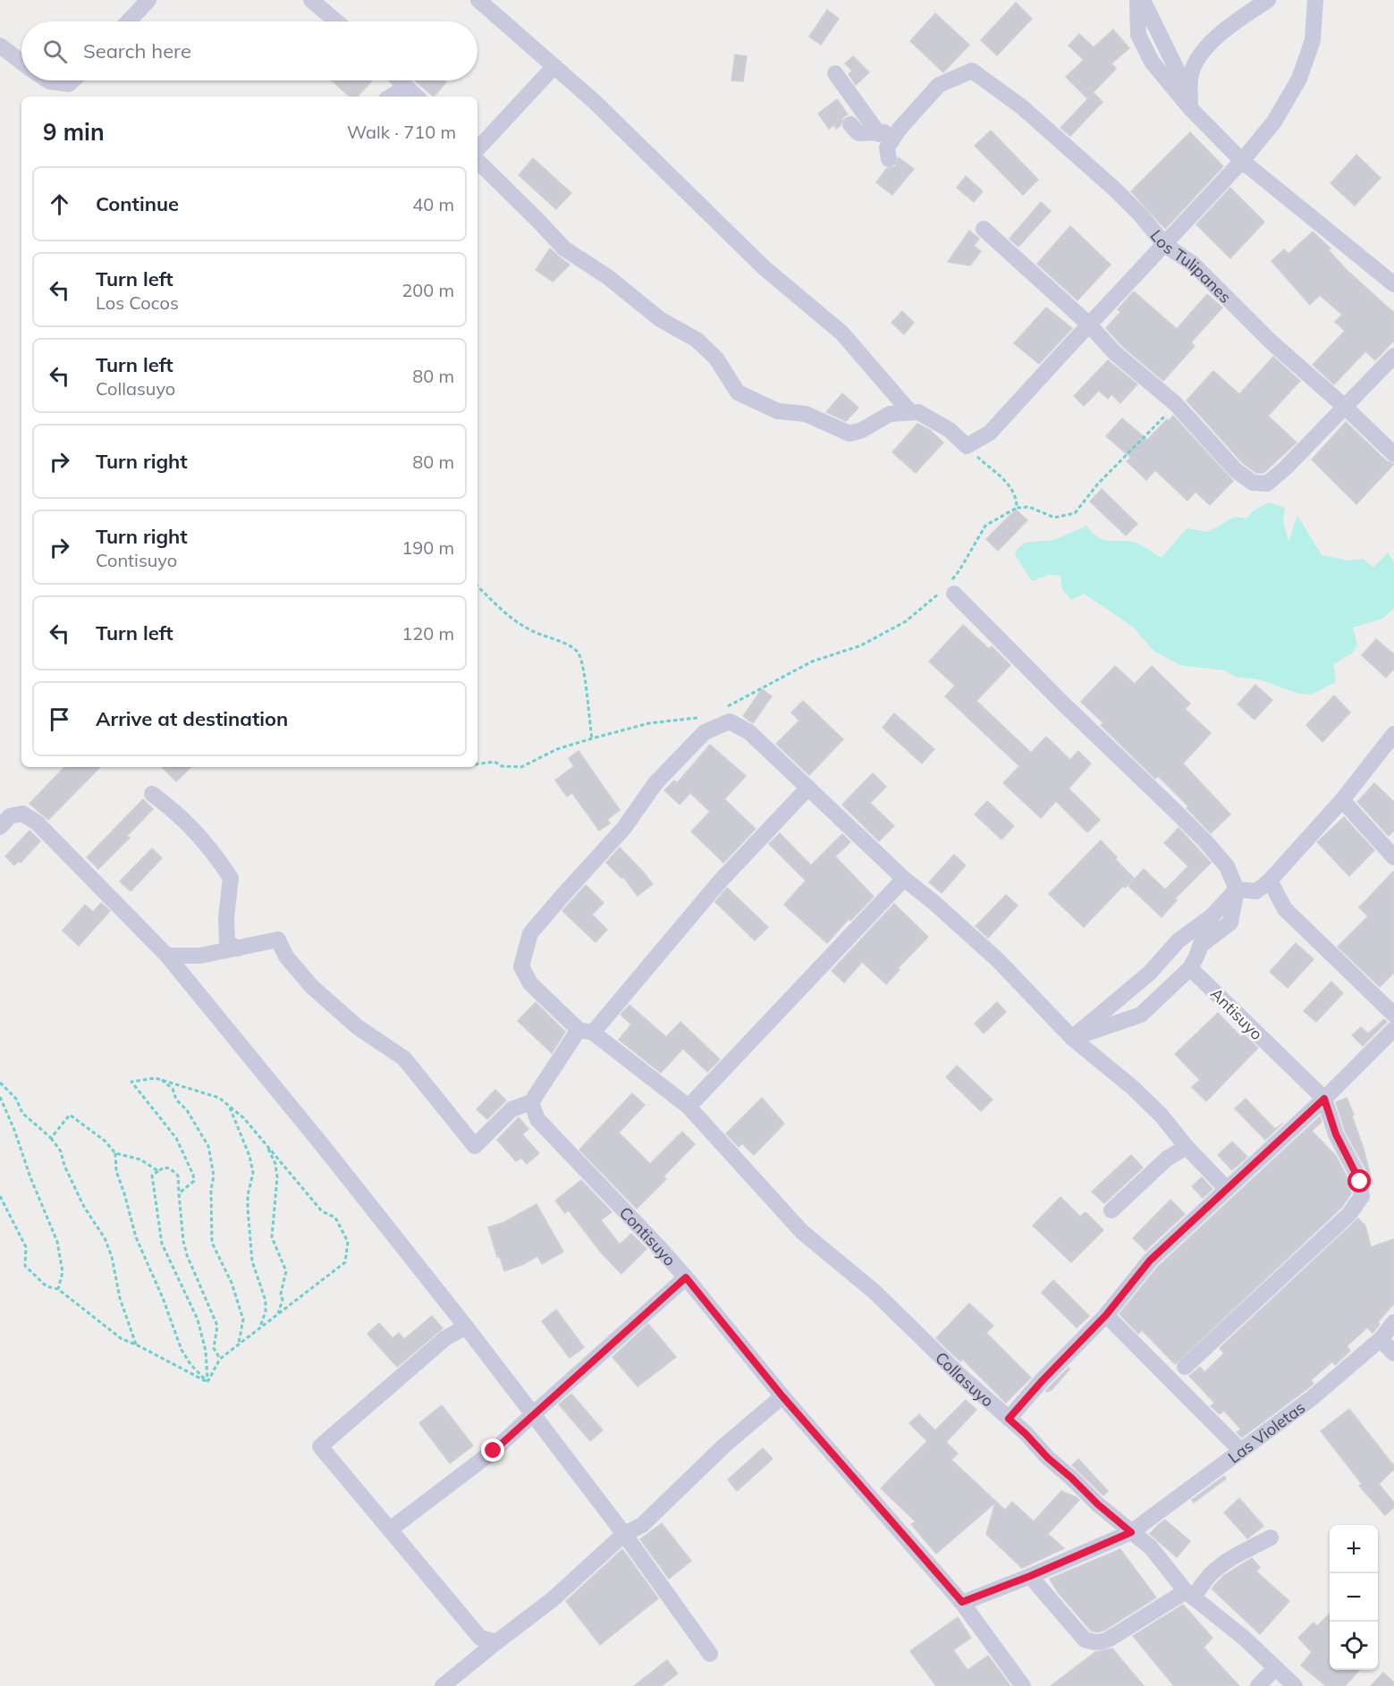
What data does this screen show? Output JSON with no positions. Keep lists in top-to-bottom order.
{
  "streets": {
    "street": [
      "Los Tulipanes",
      "Antisuyo",
      "Contisuyo",
      "Collasuyo",
      "Las Violetas"
    ]
  },
  "crossings": [
    ["Contisuyo", "Las Violetas"],
    ["Collasuyo", "Las Violetas"]
  ],
  "page": {
    "search": "Search here",
    "heading": ["9 min", "Walk · 710 m"],
    "list": [
      ["Continue", "40 m"],
      ["Turn left", "Los Cocos", "200 m"],
      ["Turn left", "Collasuyo", "80 m"],
      ["Turn right", "80 m"],
      ["Turn right", "Contisuyo", "190 m"],
      ["Turn left", "120 m"],
      "Arrive at destination"
    ],
    "map_buttons": ["+", "−"]
  }
}
